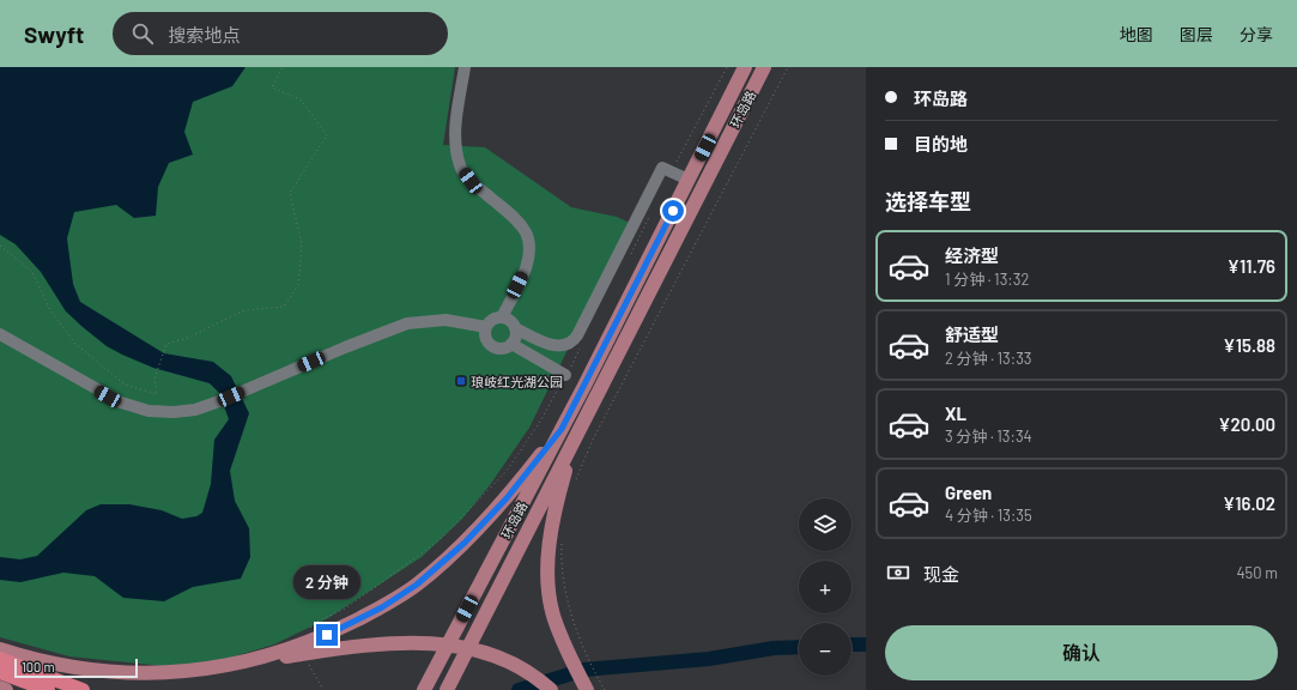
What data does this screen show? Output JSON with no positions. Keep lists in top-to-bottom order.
{
  "streets": {
    "main road": ["环岛路"]
  },
  "places": {
    "transit": ["琅岐红光湖公园"]
  },
  "scale_bar": "100 m",
  "page": {
    "header": "Swyft",
    "search": "搜索地点",
    "nav": ["地图", "图层", "分享"],
    "banner": ["环岛路", "目的地"],
    "heading": "选择车型",
    "list": [
      {
        "name": "经济型",
        "note": "1 分钟 · 13:32",
        "value": "¥11.76"
      },
      {
        "name": "舒适型",
        "note": "2 分钟 · 13:33",
        "value": "¥15.88"
      },
      {
        "name": "XL",
        "note": "3 分钟 · 13:34",
        "value": "¥20.00"
      },
      {
        "name": "Green",
        "note": "4 分钟 · 13:35",
        "value": "¥16.02"
      }
    ],
    "map_buttons": ["+", "−"],
    "pay": ["现金", "450 m"],
    "bubble": "2 分钟",
    "buttons": "确认",
    "scale": "100 m"
  }
}
